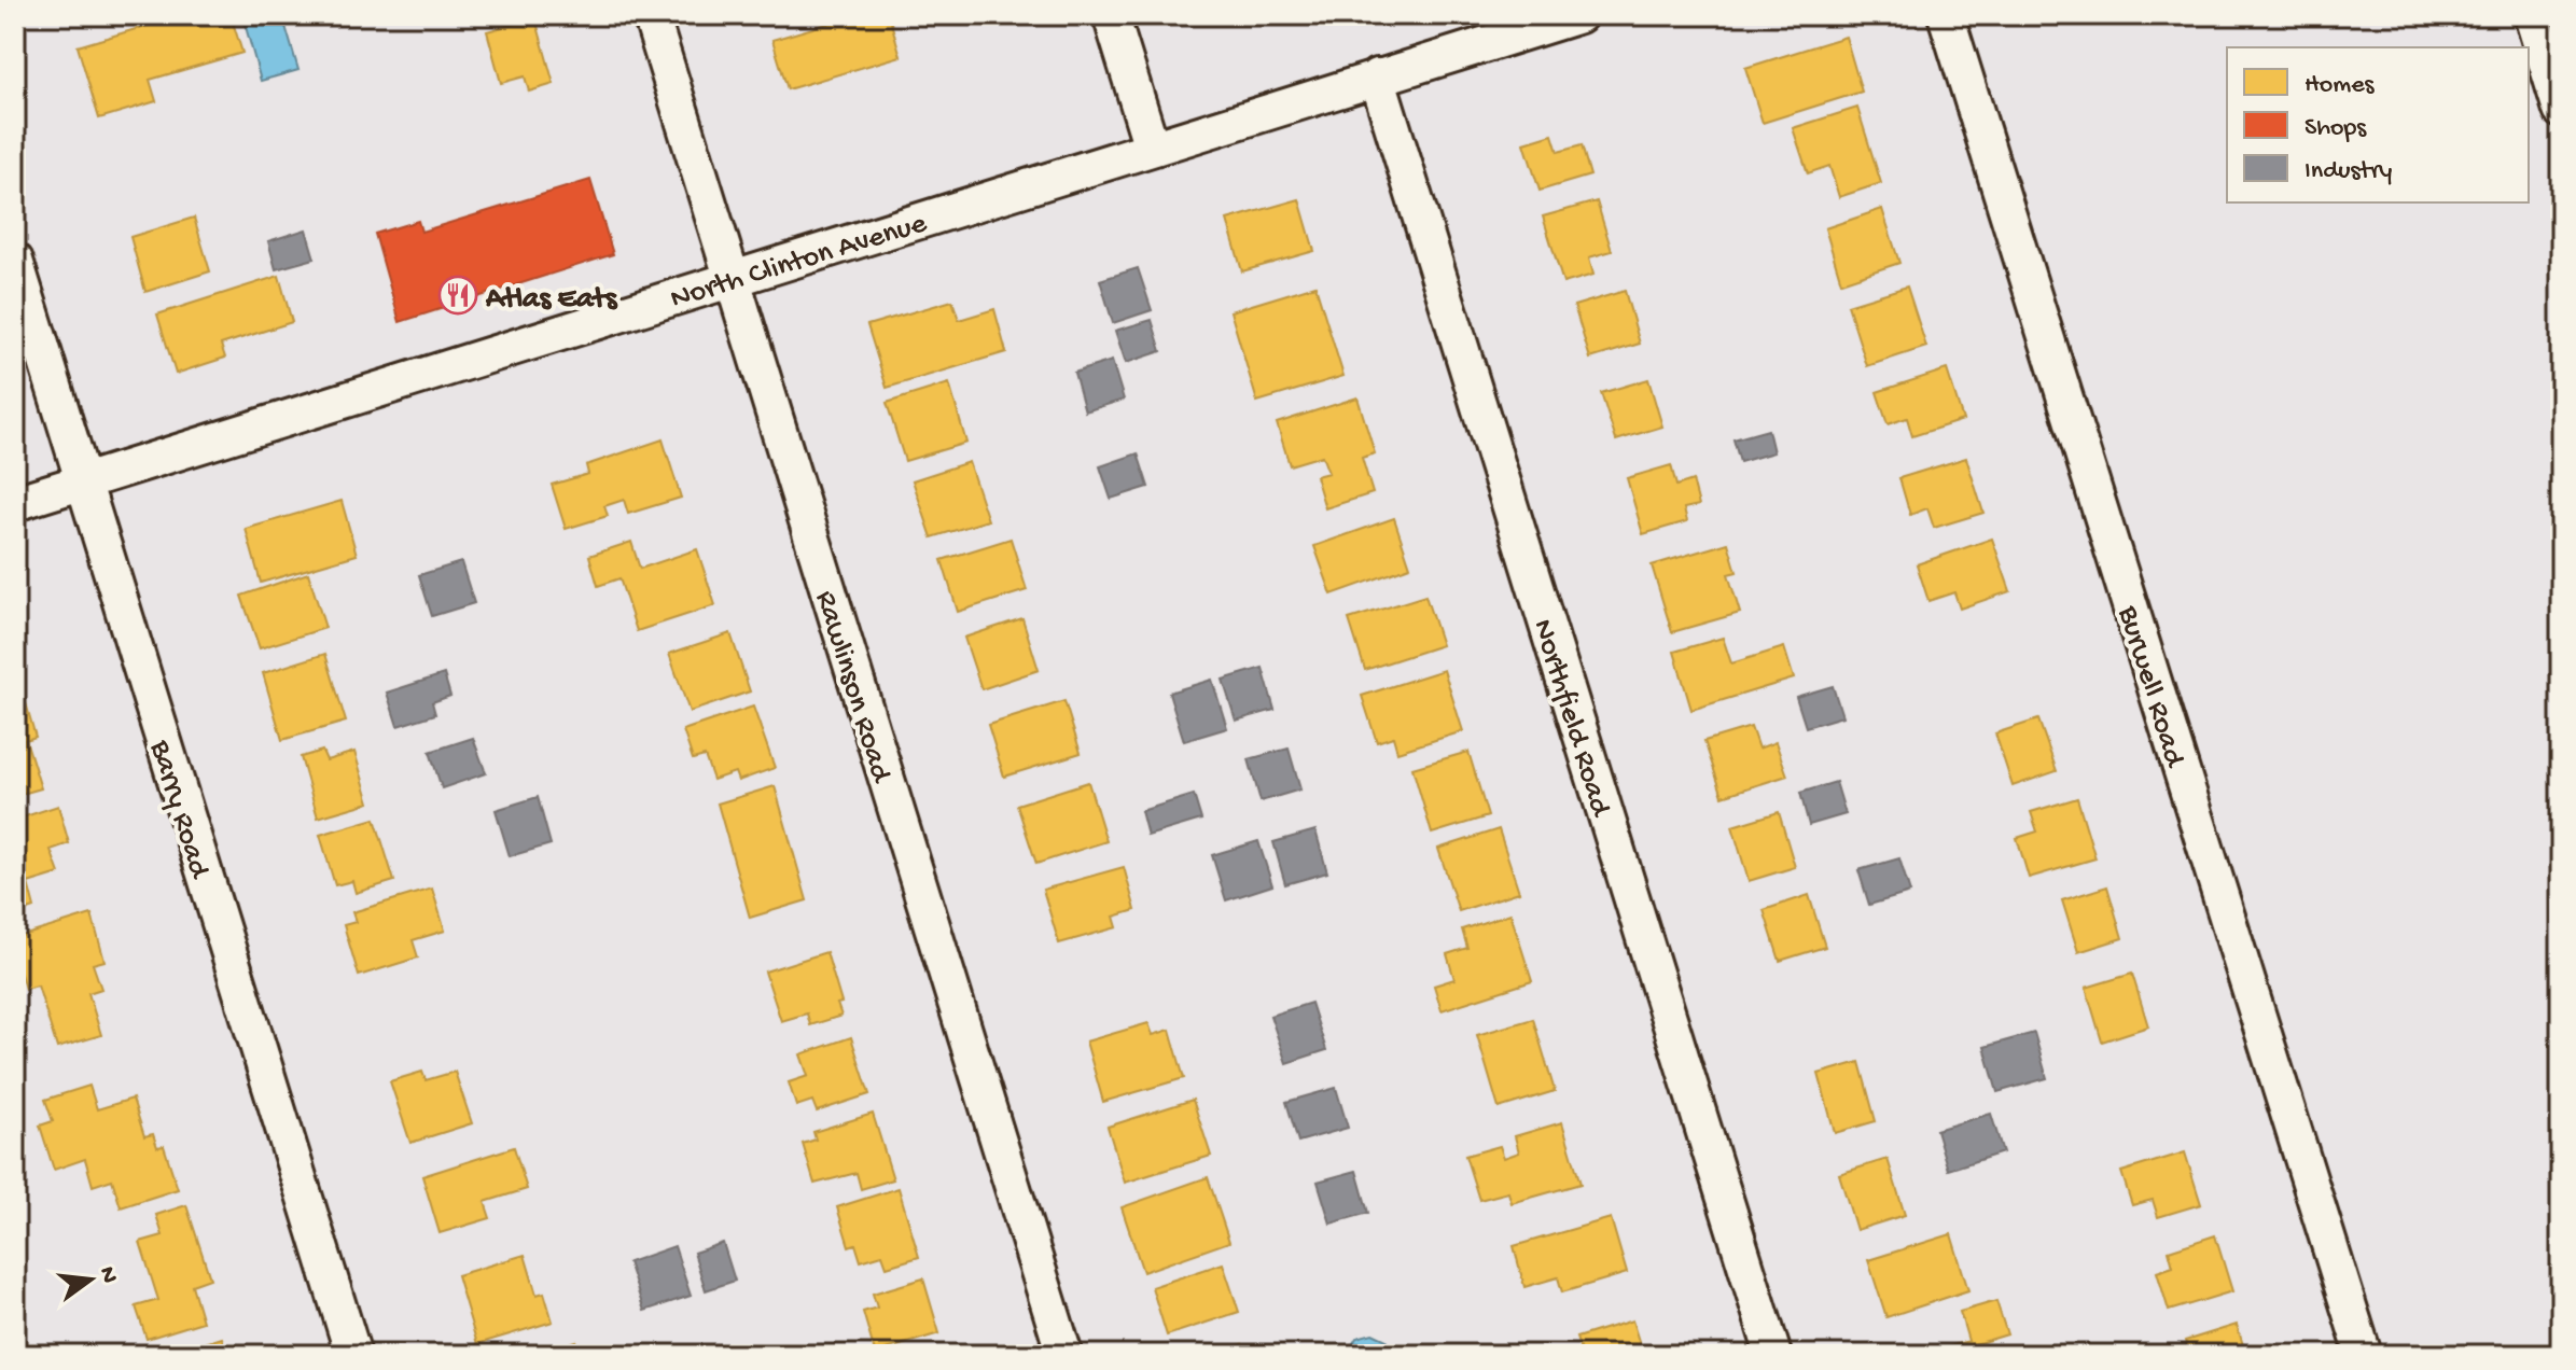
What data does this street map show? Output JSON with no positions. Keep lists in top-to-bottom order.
{
  "streets": {
    "street": [
      "North Clinton Avenue",
      "Rawlinson Road",
      "Burwell Road",
      "Northfield Road",
      "Barry Road"
    ]
  },
  "crossings": [
    ["North Clinton Avenue", "Rawlinson Road"],
    ["North Clinton Avenue", "Northfield Road"],
    ["North Clinton Avenue", "Barry Road"]
  ],
  "places": {
    "restaurant": ["Atlas Eats"]
  },
  "legend": ["Homes", "Shops", "Industry"],
  "north": "right"
}
